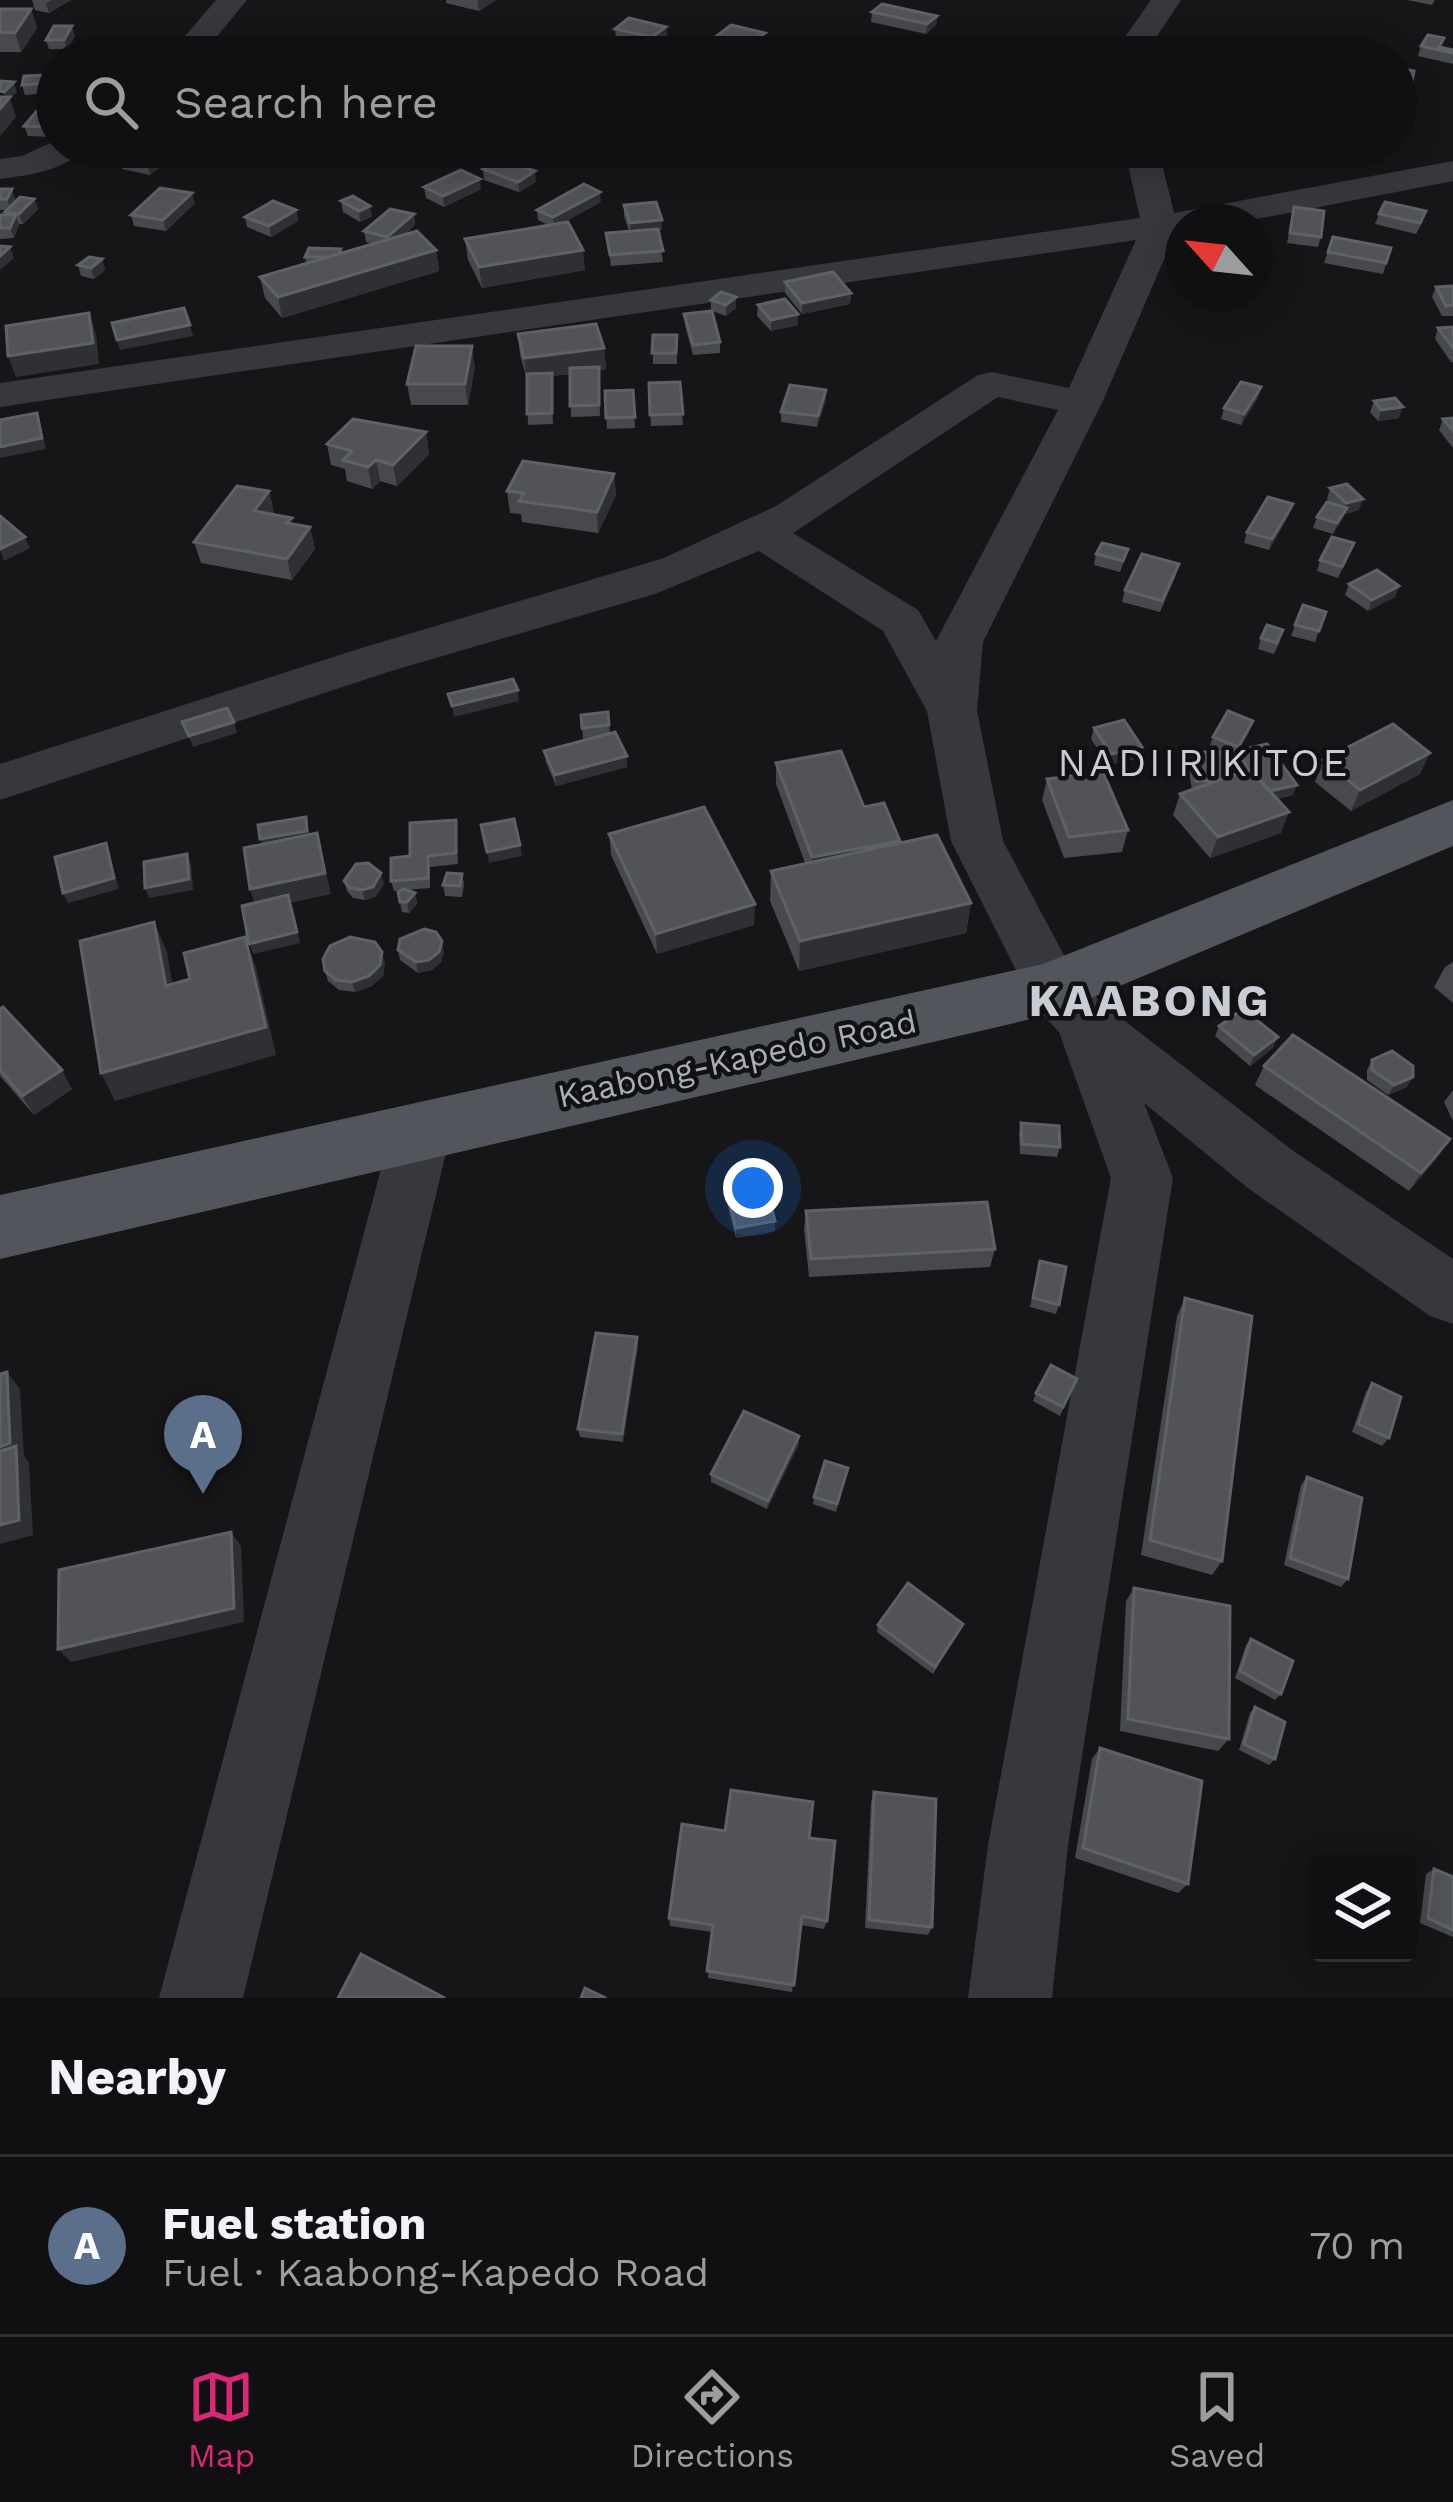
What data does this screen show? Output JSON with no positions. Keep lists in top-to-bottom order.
{
  "streets": {
    "main road": ["Kaabong-Kapedo Road"]
  },
  "districts": ["NADIIRIKITOE", "KAABONG"],
  "north": "top left",
  "page": {
    "search": "Search here",
    "pins": "A",
    "heading": "Nearby",
    "list": [
      {
        "mark": "A",
        "name": "Fuel station",
        "note": "Fuel · Kaabong-Kapedo Road",
        "value": "70 m"
      }
    ],
    "nav": ["Map", "Directions", "Saved"]
  }
}
